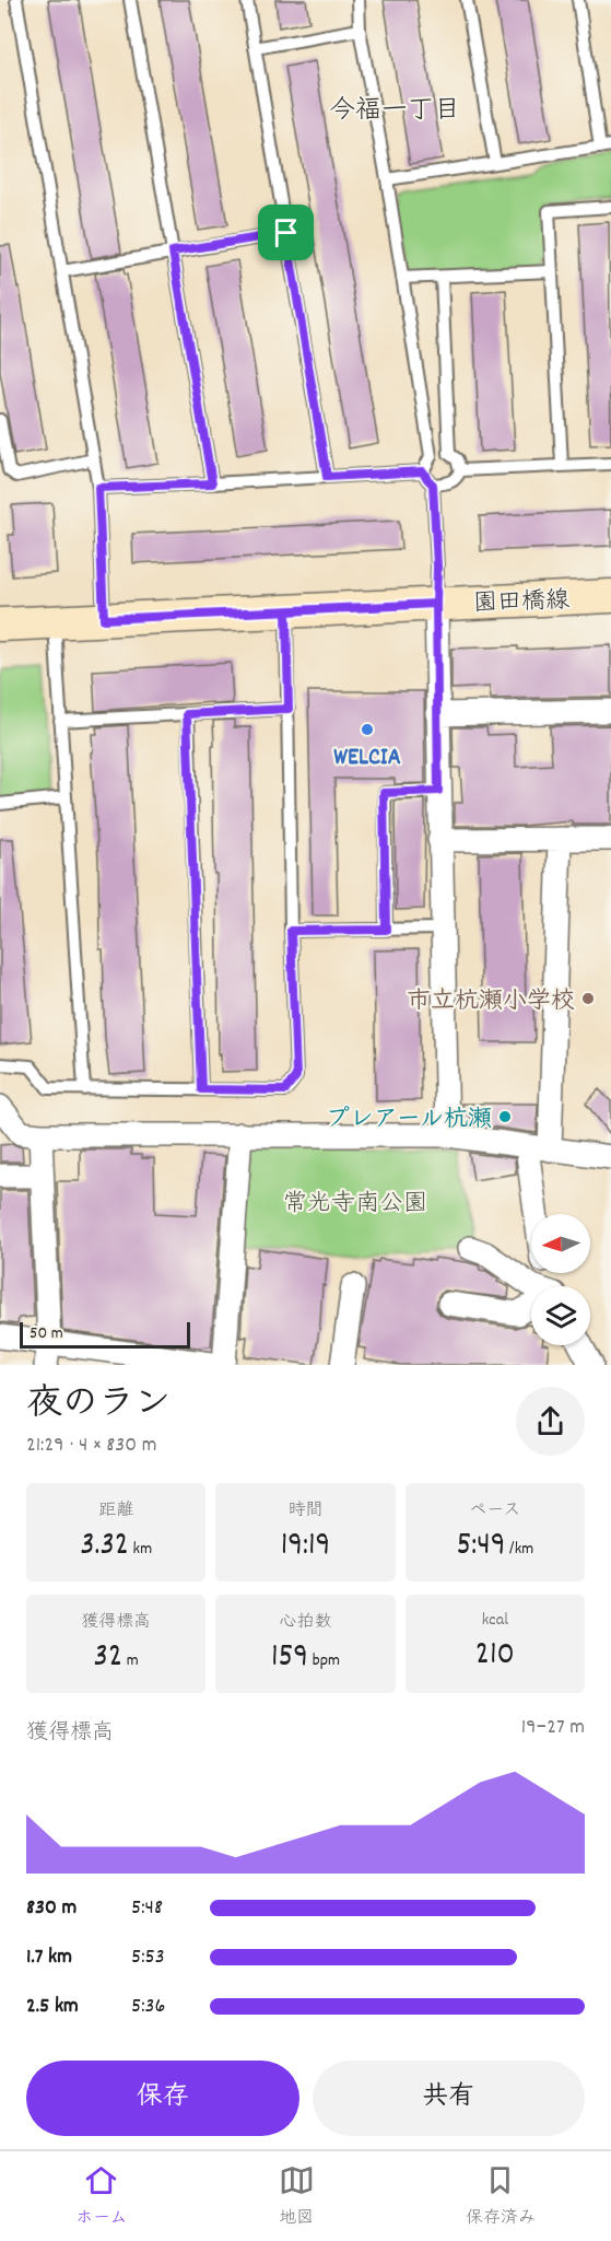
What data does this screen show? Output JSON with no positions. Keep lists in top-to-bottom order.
{
  "streets": {
    "street": ["園田橋線"]
  },
  "districts": ["今福一丁目"],
  "parks": ["常光寺南公園"],
  "places": ["WELCIA", "市立杭瀬小学校", "プレアール杭瀬"],
  "scale_bar": "50 m",
  "north": "left",
  "page": {
    "scale": "50 m",
    "heading": ["夜のラン", "21:29 · 4 × 830 m"],
    "stats": [
      ["距離", "3.32 km"],
      ["時間", "19:19"],
      ["ペース", "5:49 /km"],
      ["獲得標高", "32 m"],
      ["心拍数", "159 bpm"],
      ["kcal", "210"]
    ],
    "chart": ["獲得標高", "19–27 m"],
    "list": [
      {
        "name": "830 m",
        "note": "5:48"
      },
      {
        "name": "1.7 km",
        "note": "5:53"
      },
      {
        "name": "2.5 km",
        "note": "5:36"
      }
    ],
    "buttons": ["保存", "共有"],
    "tabs": ["ホーム", "地図", "保存済み"]
  }
}
